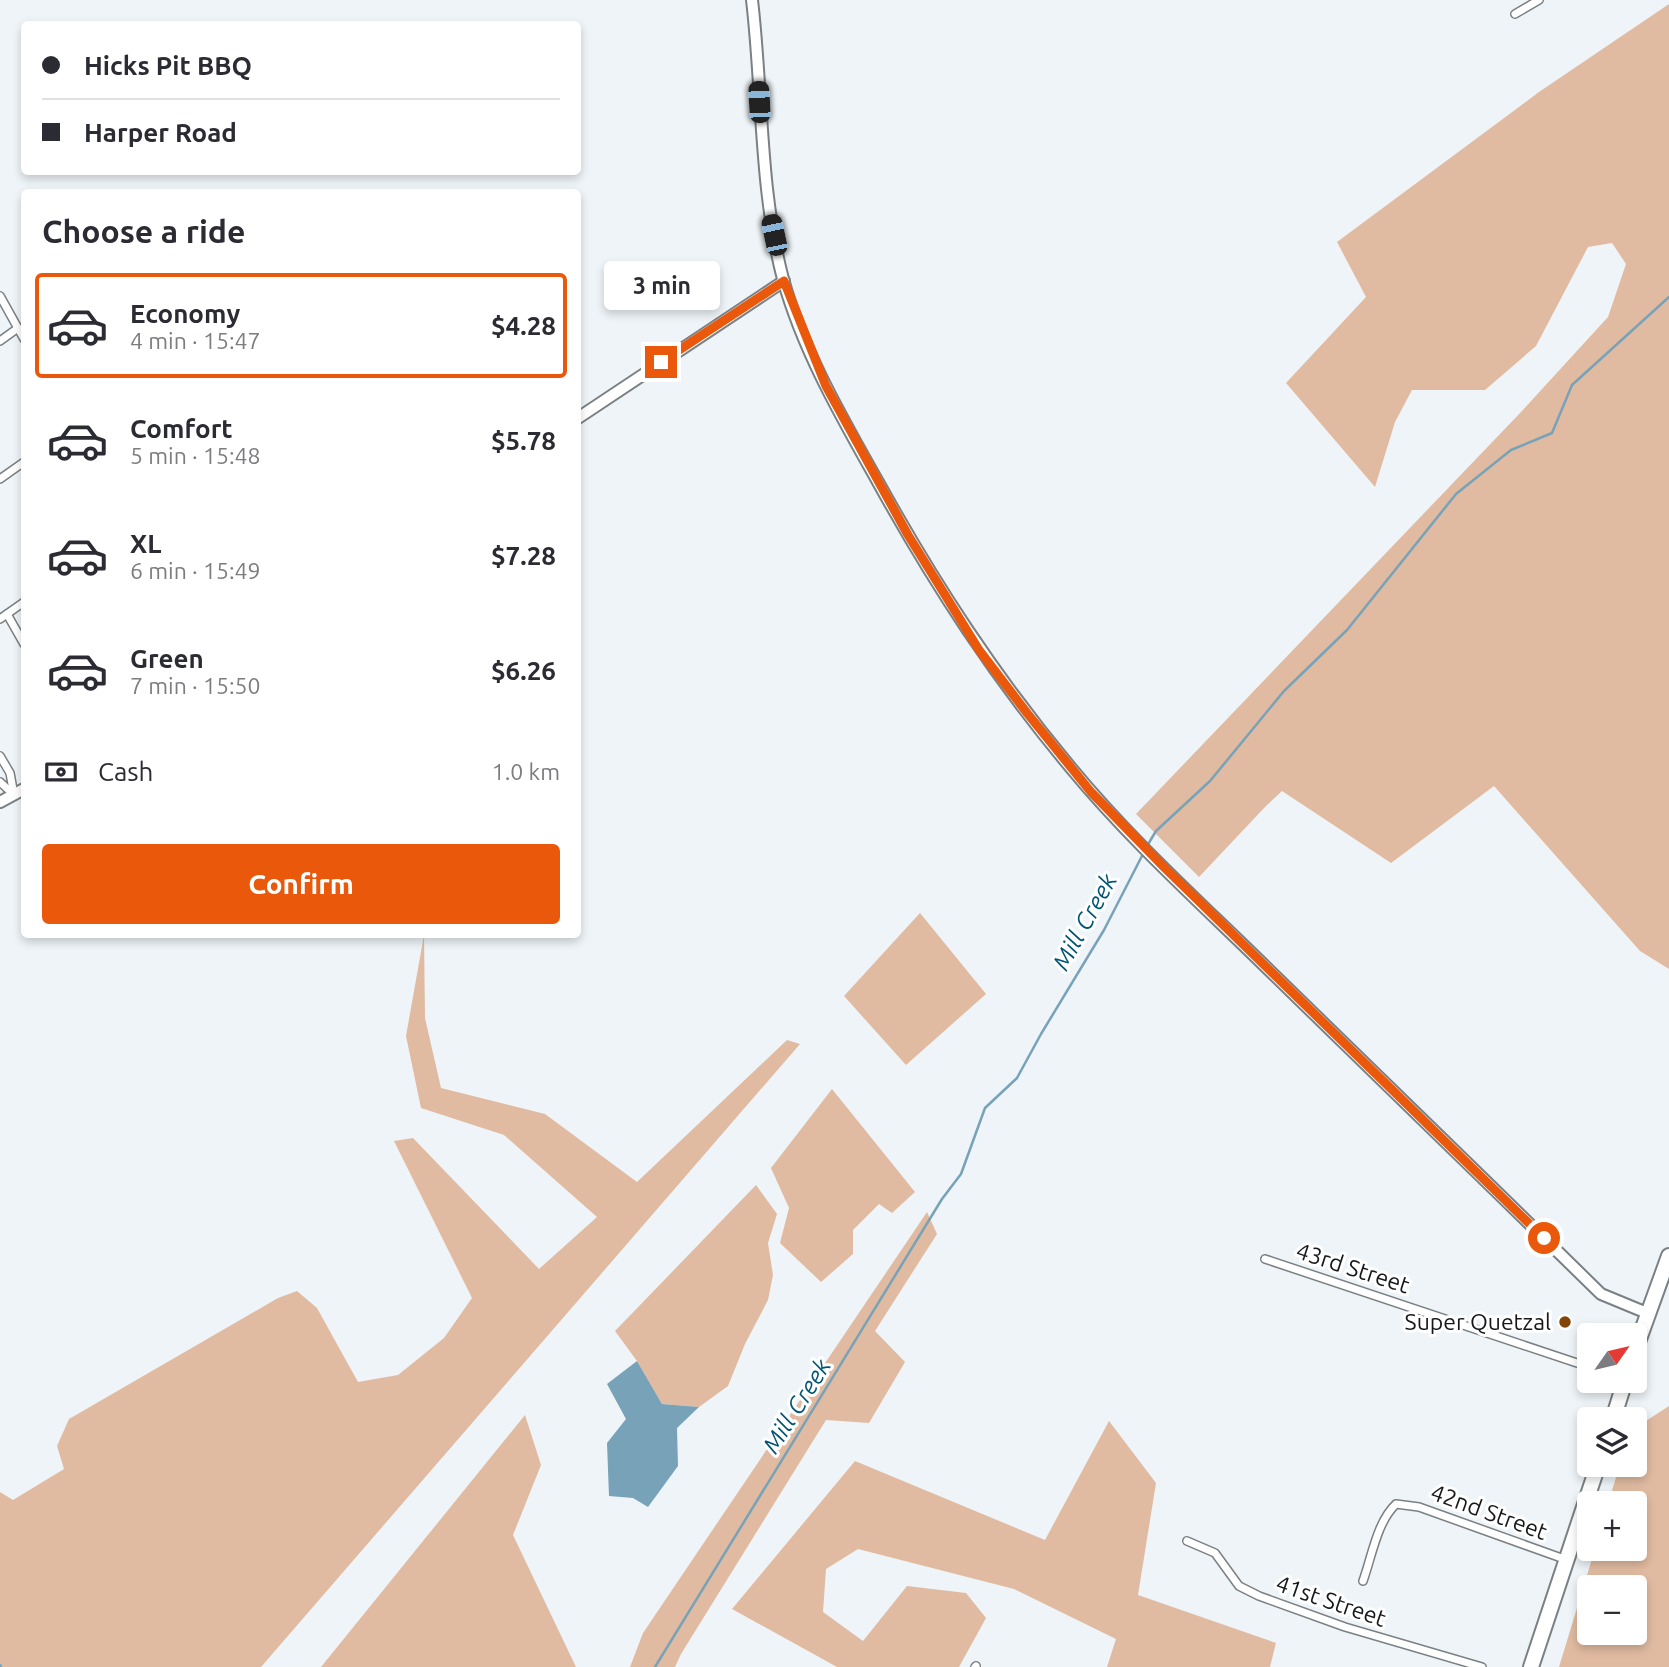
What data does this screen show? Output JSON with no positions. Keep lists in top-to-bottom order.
{
  "streets": {
    "street": ["43rd Street", "42nd Street", "41st Street"]
  },
  "water": ["Mill Creek"],
  "places": ["Super Quetzal"],
  "north": "top right",
  "page": {
    "banner": ["Hicks Pit BBQ", "Harper Road"],
    "heading": "Choose a ride",
    "bubble": "3 min",
    "list": [
      {
        "name": "Economy",
        "note": "4 min · 15:47",
        "value": "$4.28"
      },
      {
        "name": "Comfort",
        "note": "5 min · 15:48",
        "value": "$5.78"
      },
      {
        "name": "XL",
        "note": "6 min · 15:49",
        "value": "$7.28"
      },
      {
        "name": "Green",
        "note": "7 min · 15:50",
        "value": "$6.26"
      }
    ],
    "pay": ["Cash", "1.0 km"],
    "buttons": "Confirm",
    "map_buttons": ["+", "−"]
  }
}
